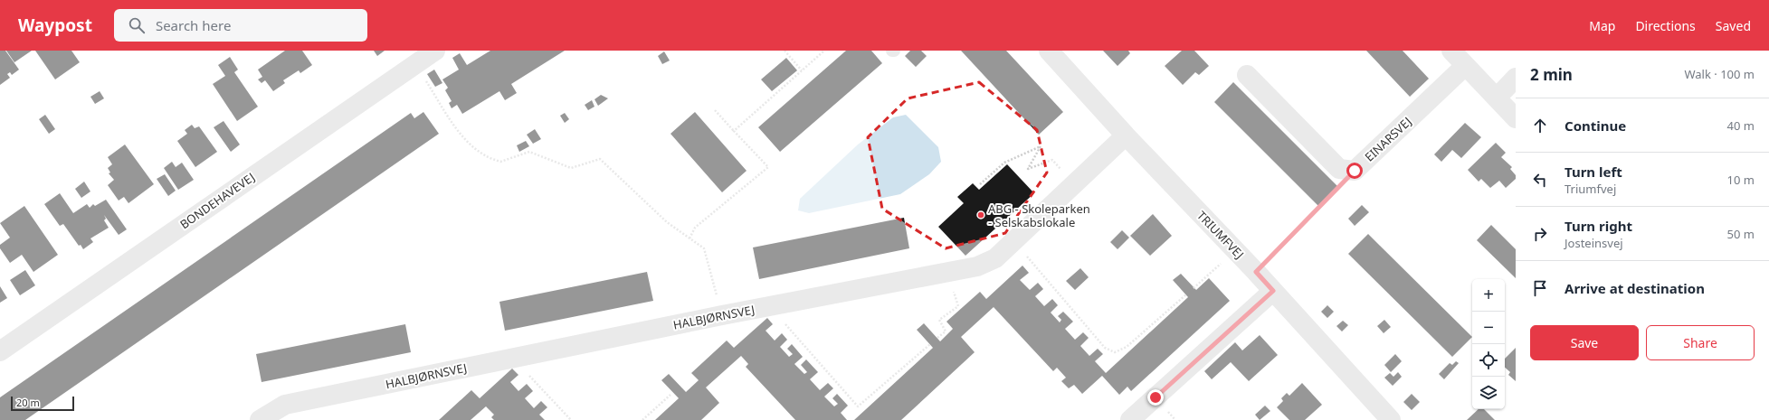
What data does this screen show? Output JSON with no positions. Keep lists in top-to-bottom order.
{
  "streets": {
    "street": [
      "EINARSVEJ",
      "BONDEHAVEVEJ",
      "TRIUMFVEJ",
      "HALBJØRNSVEJ"
    ]
  },
  "crossings": [
    ["TRIUMFVEJ", "HALBJØRNSVEJ"]
  ],
  "places": ["ABG - Skoleparken - Selskabslokale"],
  "scale_bar": "20 m",
  "page": {
    "header": "Waypost",
    "search": "Search here",
    "nav": ["Map", "Directions", "Saved"],
    "heading": ["2 min", "Walk · 100 m"],
    "list": [
      ["Continue", "40 m"],
      ["Turn left", "Triumfvej", "10 m"],
      ["Turn right", "Josteinsvej", "50 m"],
      "Arrive at destination"
    ],
    "map_buttons": ["+", "−"],
    "buttons": ["Save", "Share"],
    "scale": "20 m"
  }
}
